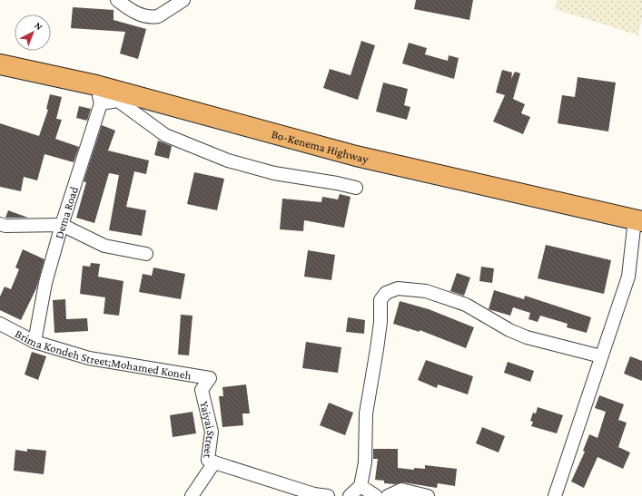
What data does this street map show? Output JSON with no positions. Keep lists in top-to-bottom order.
{
  "streets": {
    "highway": ["Bo-Kenema Highway"],
    "street": ["Dema Road", "Brima Kondeh Street;Mohamed Koneh", "Yaiyai Street"]
  },
  "crossings": [
    ["Bo-Kenema Highway", "Dema Road"],
    ["Dema Road", "Brima Kondeh Street;Mohamed Koneh"],
    ["Brima Kondeh Street;Mohamed Koneh", "Yaiyai Street"]
  ],
  "north": "top right"
}
